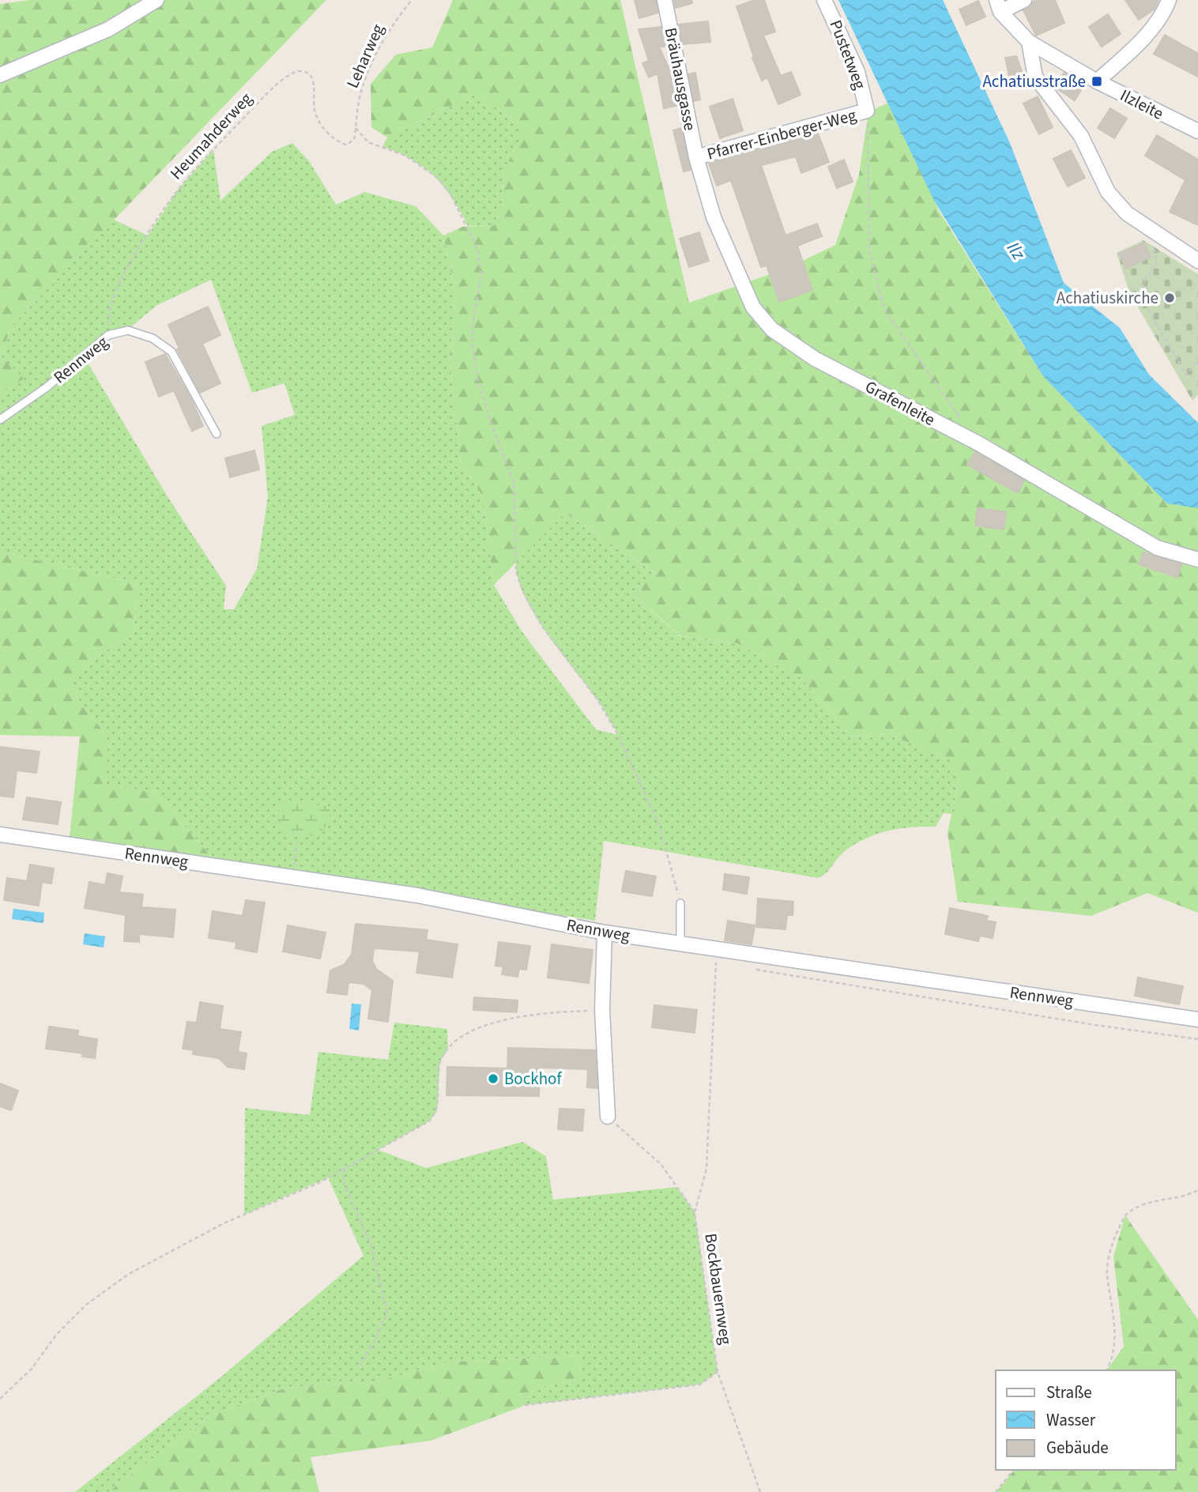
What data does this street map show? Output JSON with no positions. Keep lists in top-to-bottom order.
{
  "streets": {
    "street": [
      "Pustetweg",
      "Bräuhausgasse",
      "Ilzleite",
      "Pfarrer-Einberger-Weg",
      "Rennweg",
      "Grafenleite"
    ],
    "path": ["Leharweg", "Heumahderweg", "Bockbauernweg"]
  },
  "crossings": [
    ["Pustetweg", "Pfarrer-Einberger-Weg"],
    ["Leharweg", "Heumahderweg"],
    ["Bräuhausgasse", "Pfarrer-Einberger-Weg"],
    ["Bräuhausgasse", "Grafenleite"],
    ["Pfarrer-Einberger-Weg", "Grafenleite"],
    ["Heumahderweg", "Rennweg"]
  ],
  "water": ["Ilz"],
  "places": {
    "transit": ["Achatiusstraße"],
    "other": ["Achatiuskirche", "Bockhof"]
  },
  "legend": ["Straße", "Wasser", "Gebäude"]
}
